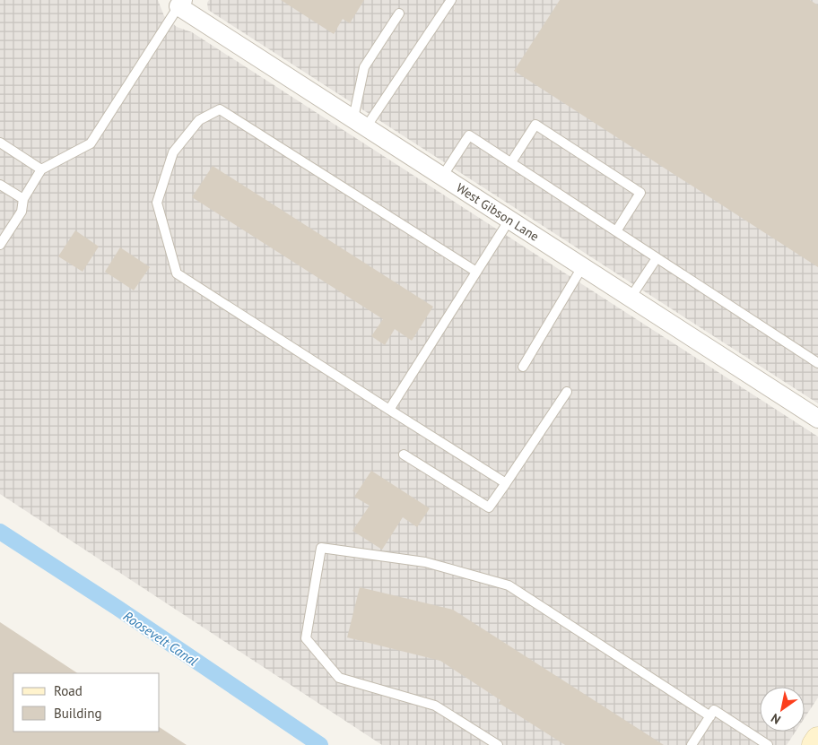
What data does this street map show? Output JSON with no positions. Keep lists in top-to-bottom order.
{
  "streets": {
    "street": ["West Gibson Lane"]
  },
  "water": ["Roosevelt Canal"],
  "legend": ["Road", "Building"],
  "north": "bottom left"
}
